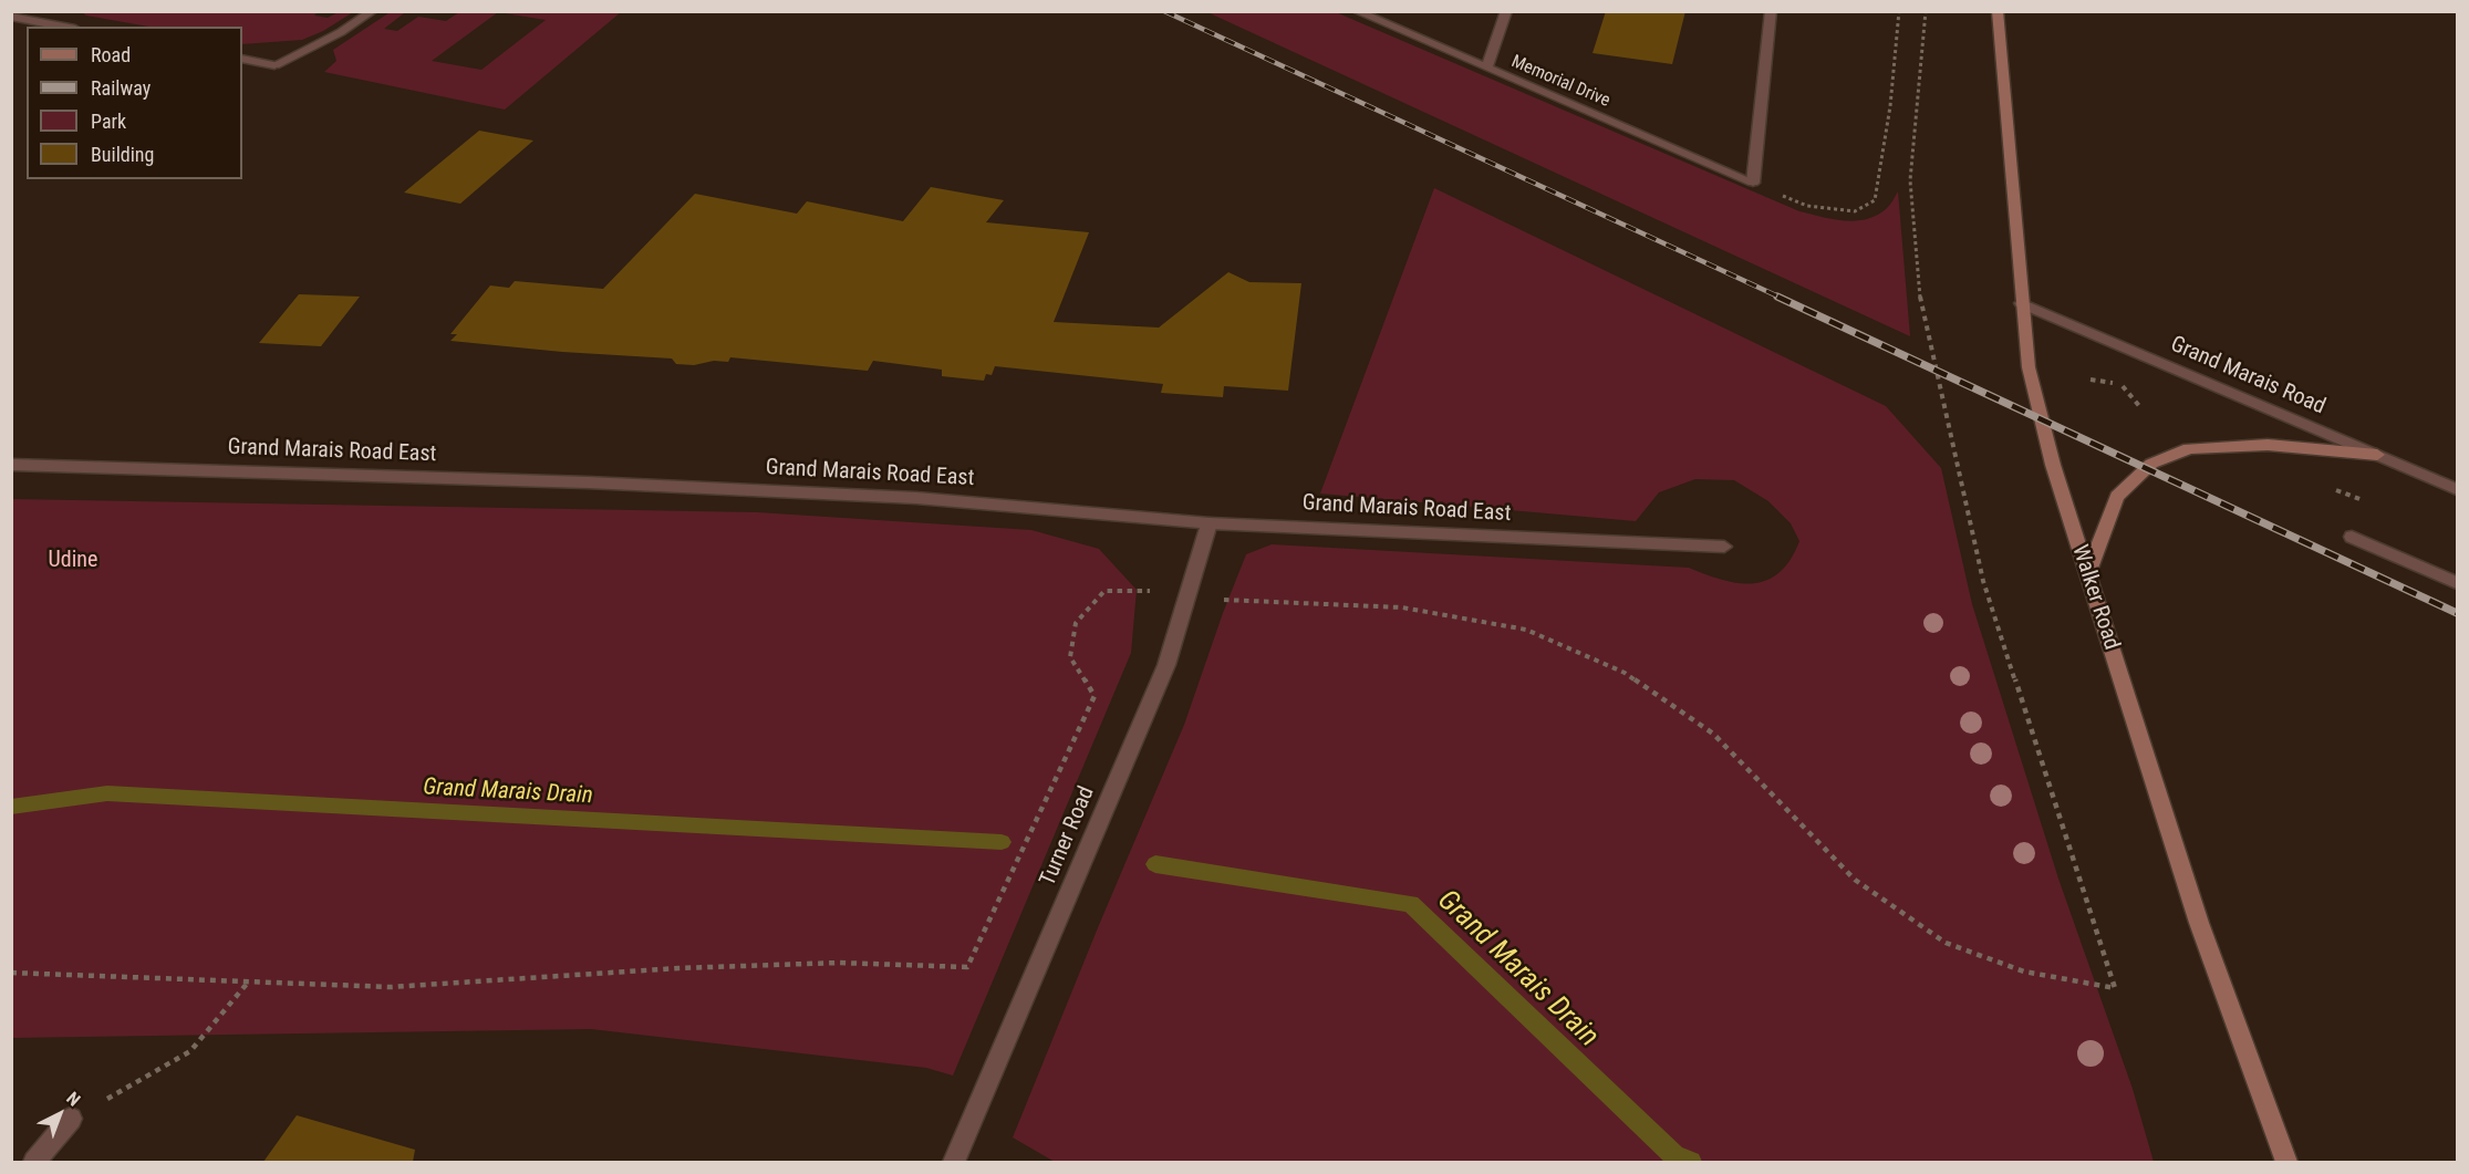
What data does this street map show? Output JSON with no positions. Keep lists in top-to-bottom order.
{
  "streets": {
    "main road": ["Walker Road"],
    "street": [
      "Memorial Drive",
      "Grand Marais Road",
      "Grand Marais Road East",
      "Turner Road"
    ]
  },
  "crossings": [
    ["Grand Marais Road", "Walker Road"],
    ["Grand Marais Road East", "Turner Road"]
  ],
  "water": ["Grand Marais Drain"],
  "parks": ["Udine"],
  "legend": [
    "Road",
    "Railway",
    "Park",
    "Building"
  ],
  "north": "top right"
}
